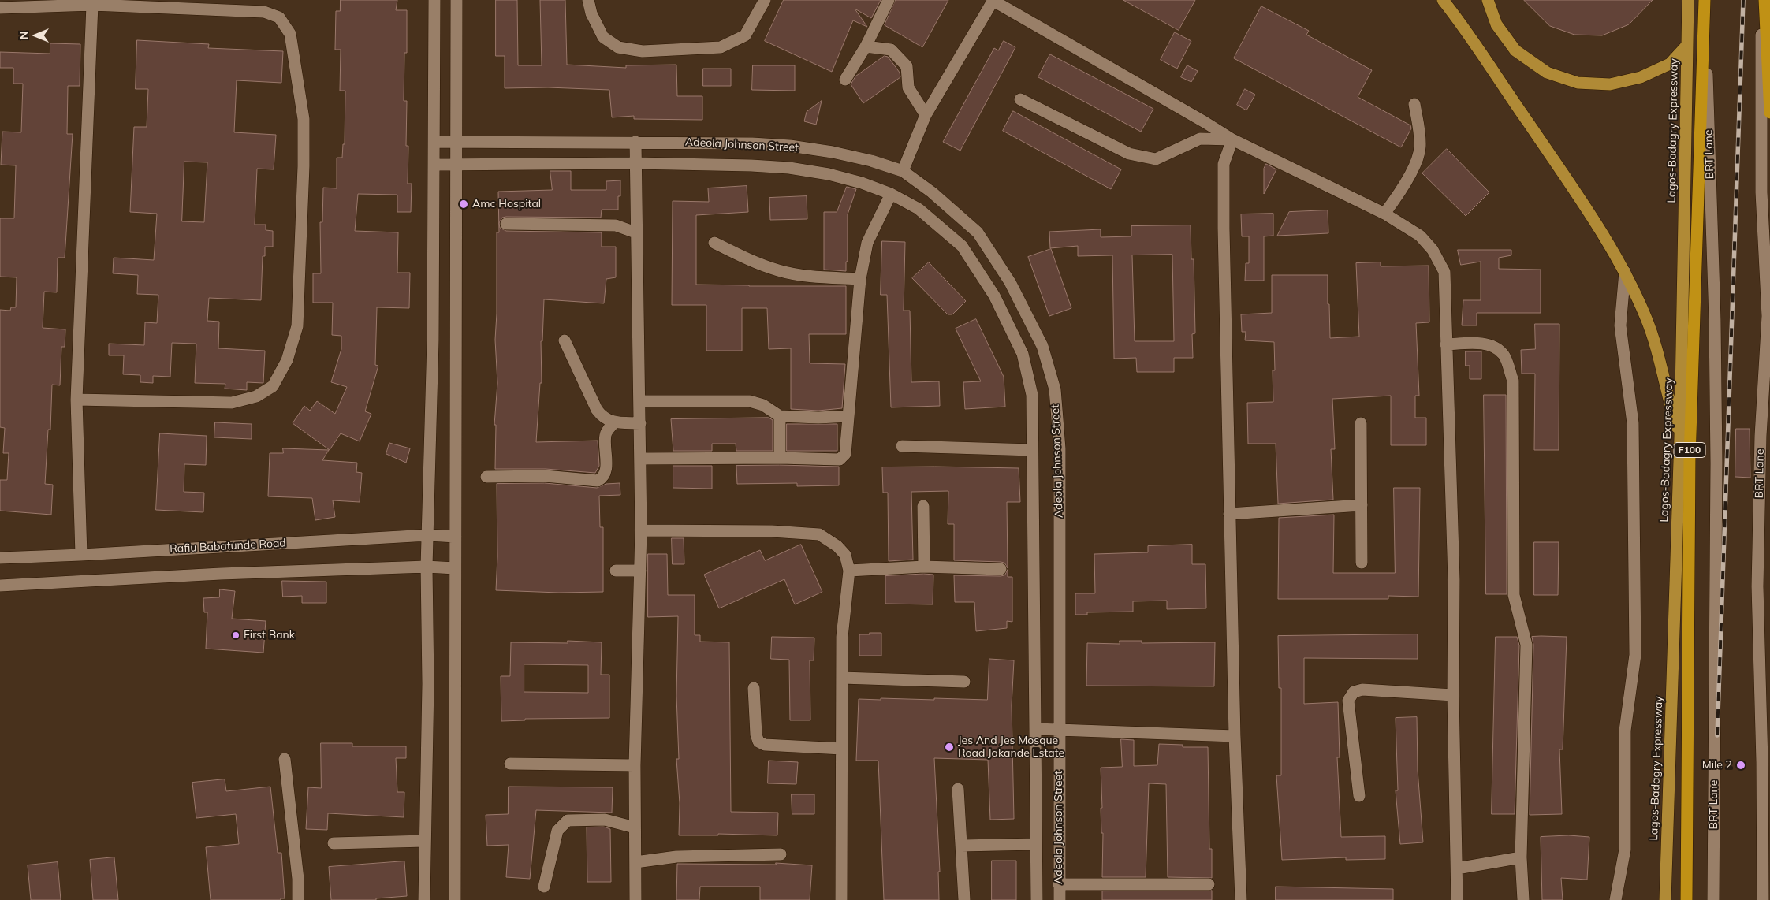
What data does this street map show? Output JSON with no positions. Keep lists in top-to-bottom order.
{
  "streets": {
    "highway": ["F100"],
    "main road": ["Lagos-Badagry Expressway"],
    "street": ["Adeola Johnson Street", "BRT Lane", "Rafiu Babatunde Road"]
  },
  "crossings": [
    ["BRT Lane", "F100"]
  ],
  "places": [
    "Amc Hospital",
    "First Bank",
    "Jes And Jes Mosque Road Jakande Estate",
    "Mile 2"
  ],
  "north": "left"
}
